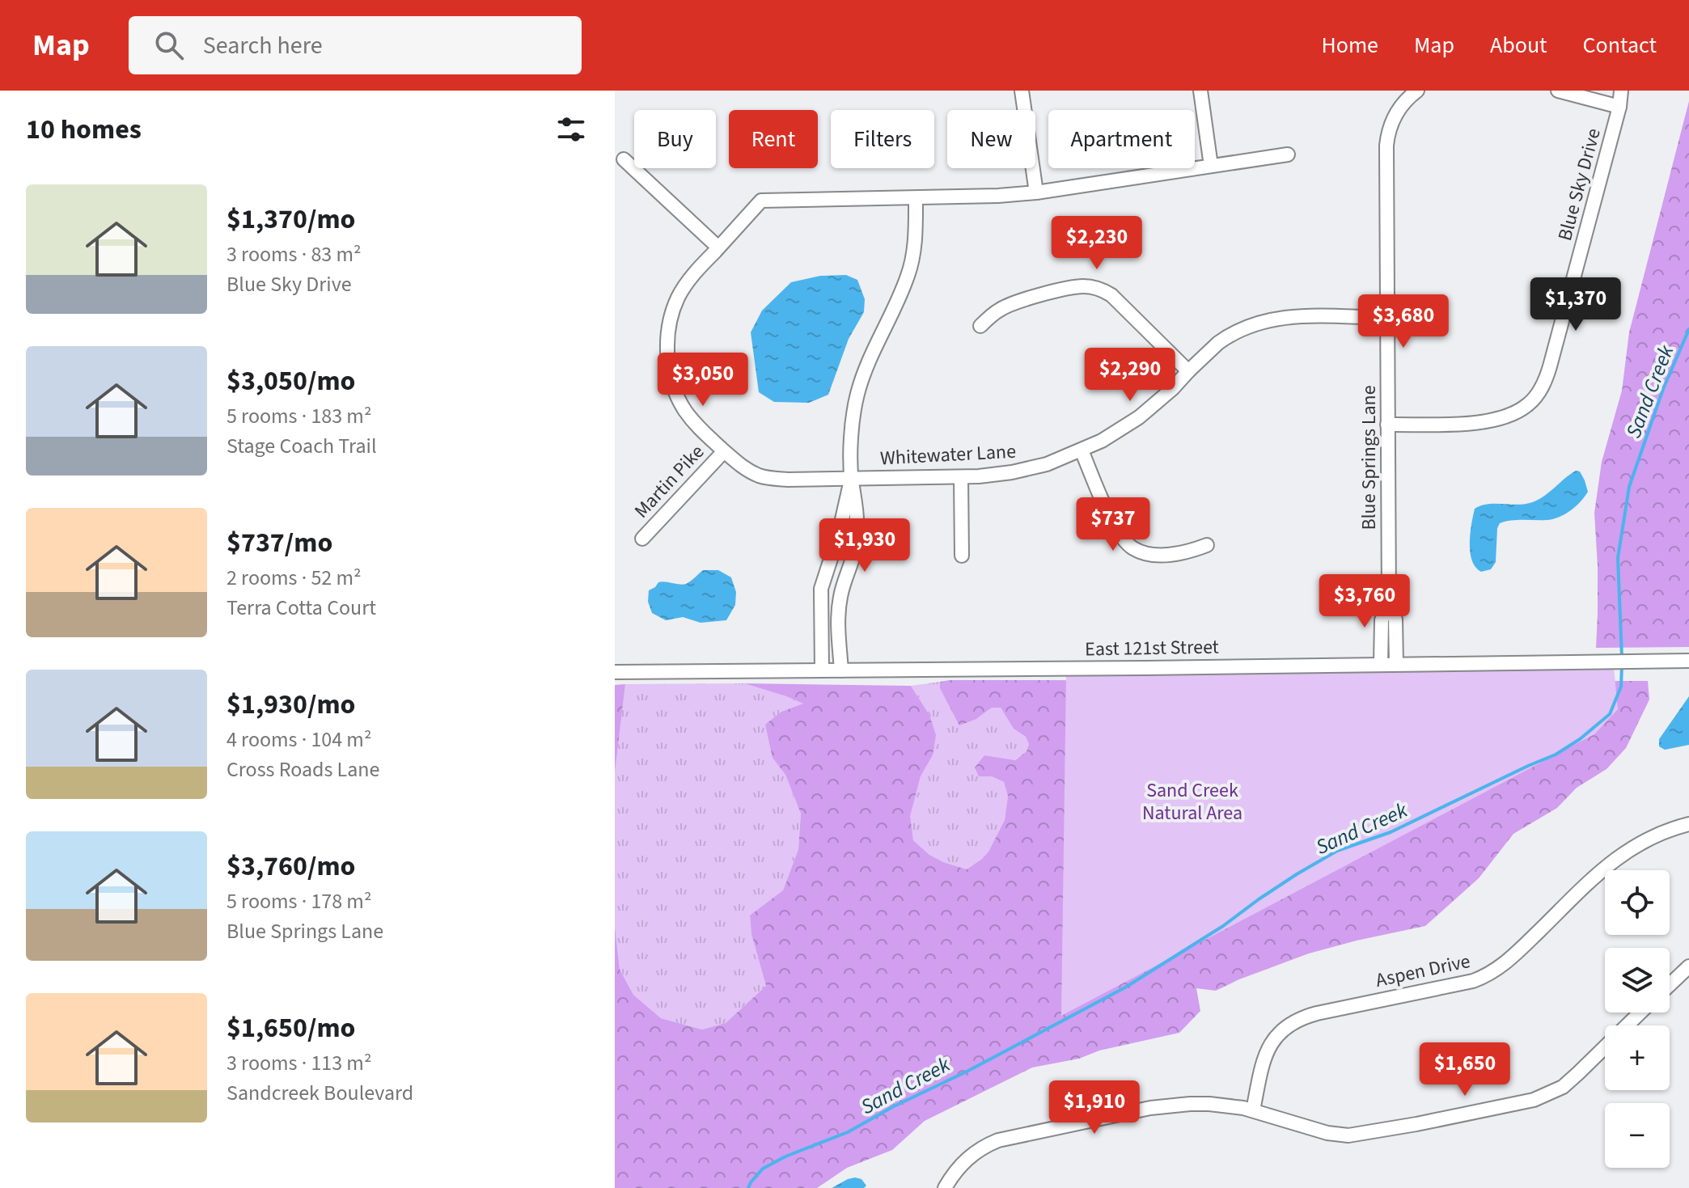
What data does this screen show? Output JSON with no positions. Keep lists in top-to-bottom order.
{
  "streets": {
    "street": [
      "Blue Sky Drive",
      "Whitewater Lane",
      "Blue Springs Lane",
      "Martin Pike",
      "East 121st Street",
      "Aspen Drive"
    ]
  },
  "crossings": [
    ["Blue Sky Drive", "Blue Springs Lane"],
    ["Whitewater Lane", "Blue Springs Lane"],
    ["Whitewater Lane", "Martin Pike"],
    ["Blue Springs Lane", "East 121st Street"]
  ],
  "water": ["Sand Creek"],
  "parks": ["Sand Creek Natural Area"],
  "page": {
    "header": "Map",
    "search": "Search here",
    "nav": [
      "Home",
      "Map",
      "About",
      "Contact"
    ],
    "heading": "10 homes",
    "chip": [
      "Buy",
      "Rent",
      "Filters",
      "New",
      "Apartment"
    ],
    "list": [
      {
        "name": "$1,370/mo",
        "note": "3 rooms · 83 m² · Blue Sky Drive"
      },
      {
        "name": "$3,050/mo",
        "note": "5 rooms · 183 m² · Stage Coach Trail"
      },
      {
        "name": "$737/mo",
        "note": "2 rooms · 52 m² · Terra Cotta Court"
      },
      {
        "name": "$1,930/mo",
        "note": "4 rooms · 104 m² · Cross Roads Lane"
      },
      {
        "name": "$3,760/mo",
        "note": "5 rooms · 178 m² · Blue Springs Lane"
      },
      {
        "name": "$1,650/mo",
        "note": "3 rooms · 113 m² · Sandcreek Boulevard"
      }
    ],
    "price": [
      "$2,230",
      "$1,370",
      "$3,680",
      "$2,290",
      "$3,050",
      "$737",
      "$1,930",
      "$3,760",
      "$1,650",
      "$1,910"
    ],
    "map_buttons": ["+", "−"]
  }
}
